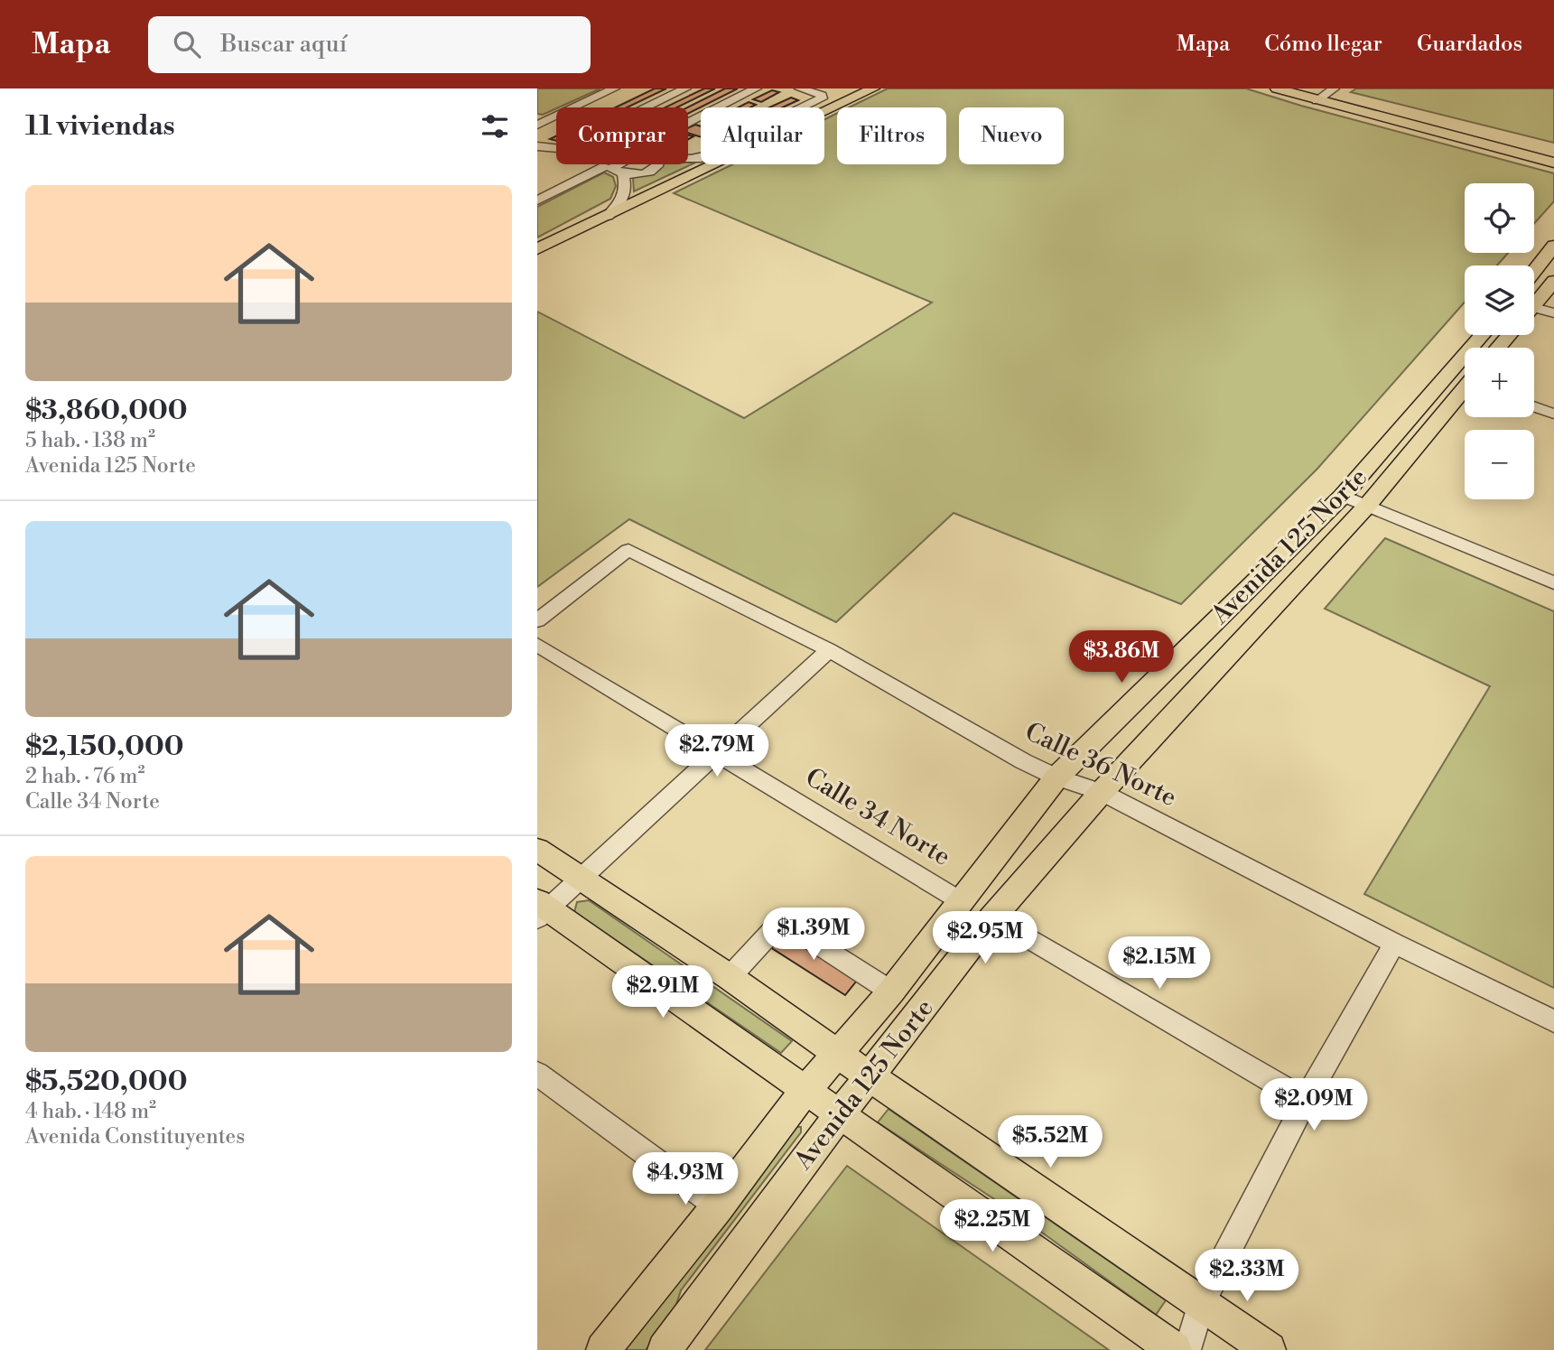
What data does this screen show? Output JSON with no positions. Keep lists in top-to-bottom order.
{
  "streets": {
    "main road": ["Avenida 125 Norte"],
    "street": ["Calle 36 Norte", "Calle 34 Norte"]
  },
  "crossings": [
    ["Avenida 125 Norte", "Calle 36 Norte"],
    ["Avenida 125 Norte", "Calle 34 Norte"]
  ],
  "page": {
    "header": "Mapa",
    "search": "Buscar aquí",
    "nav": ["Mapa", "Cómo llegar", "Guardados"],
    "heading": "11 viviendas",
    "chip": [
      "Comprar",
      "Alquilar",
      "Filtros",
      "Nuevo"
    ],
    "list": [
      {
        "name": "$3,860,000",
        "note": "5 hab. · 138 m² · Avenida 125 Norte"
      },
      {
        "name": "$2,150,000",
        "note": "2 hab. · 76 m² · Calle 34 Norte"
      },
      {
        "name": "$5,520,000",
        "note": "4 hab. · 148 m² · Avenida Constituyentes"
      }
    ],
    "map_buttons": ["+", "−"],
    "price": [
      "$3.86M",
      "$2.79M",
      "$1.39M",
      "$2.95M",
      "$2.15M",
      "$2.91M",
      "$2.09M",
      "$5.52M",
      "$4.93M",
      "$2.25M",
      "$2.33M"
    ]
  }
}
